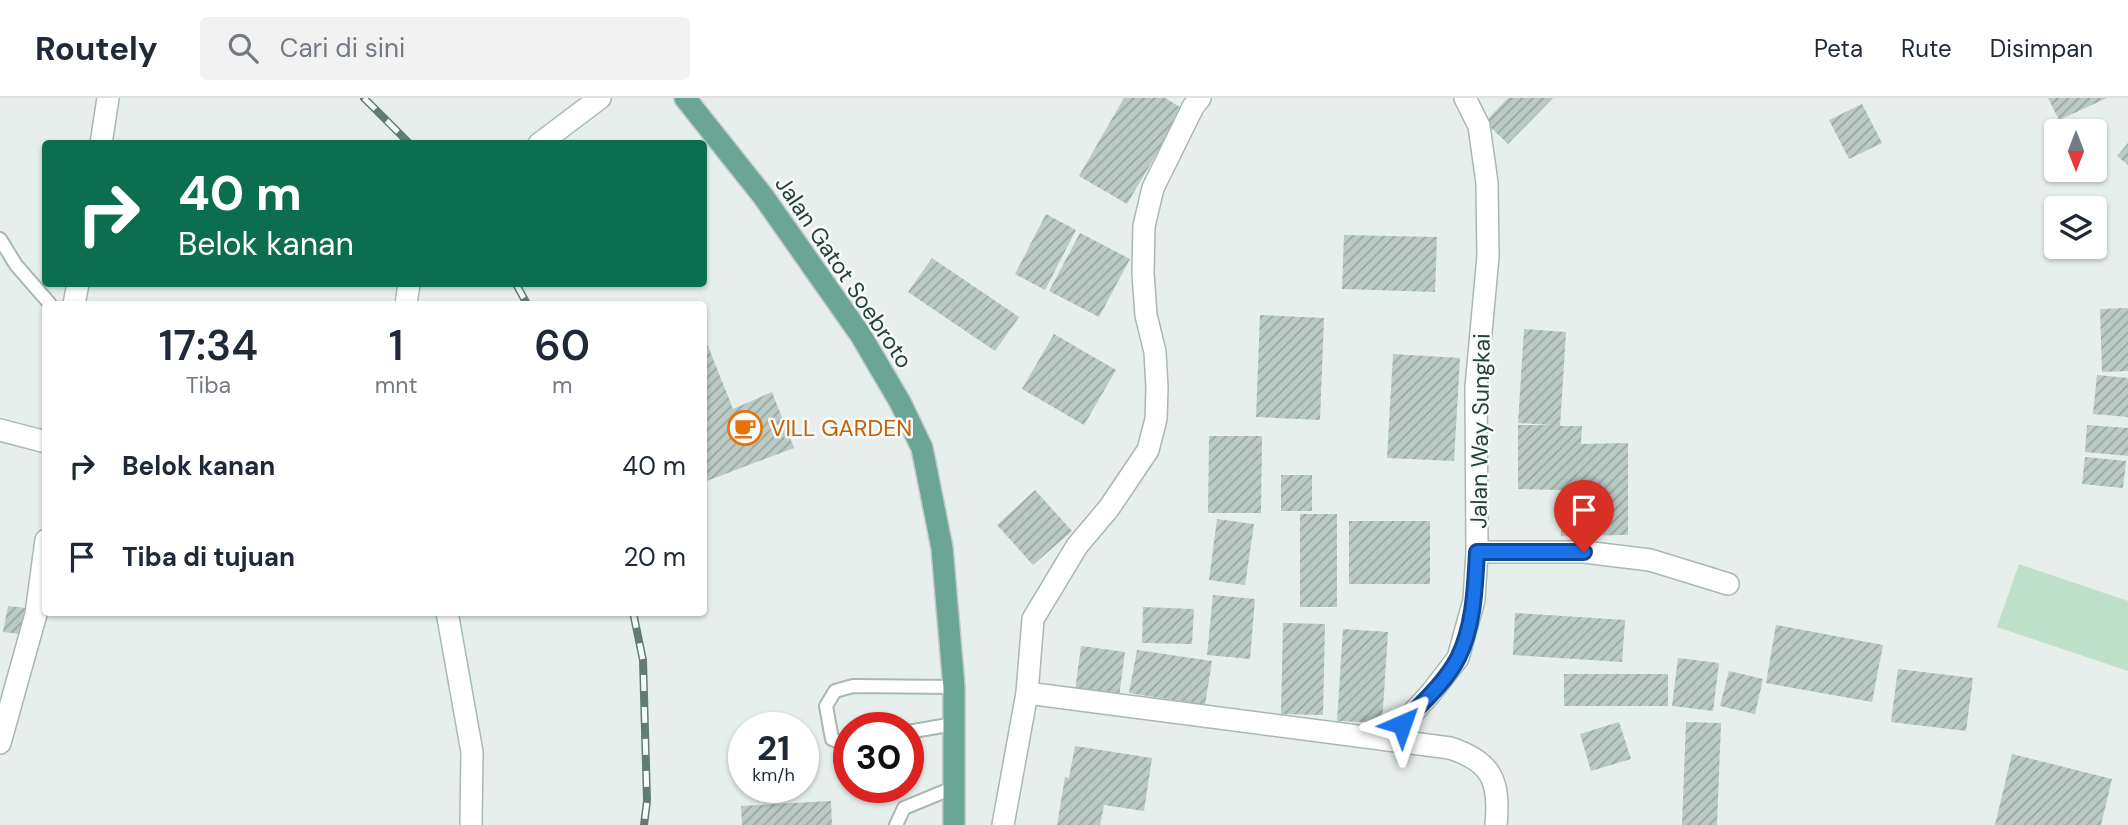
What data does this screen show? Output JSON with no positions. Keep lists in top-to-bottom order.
{
  "streets": {
    "main road": ["Jalan Gatot Soebroto"],
    "street": ["Jalan Way Sungkai"]
  },
  "places": {
    "cafe": ["VILL GARDEN"]
  },
  "north": "bottom",
  "page": {
    "header": "Routely",
    "search": "Cari di sini",
    "nav": ["Peta", "Rute", "Disimpan"],
    "turn": ["40 m", "Belok kanan"],
    "eta": [
      "17:34",
      "Tiba",
      "1",
      "mnt",
      "60",
      "m"
    ],
    "list": [
      {
        "name": "Belok kanan",
        "value": "40 m"
      },
      {
        "name": "Tiba di tujuan",
        "value": "20 m"
      }
    ],
    "speed": "21 km/h",
    "limit": "30"
  }
}
